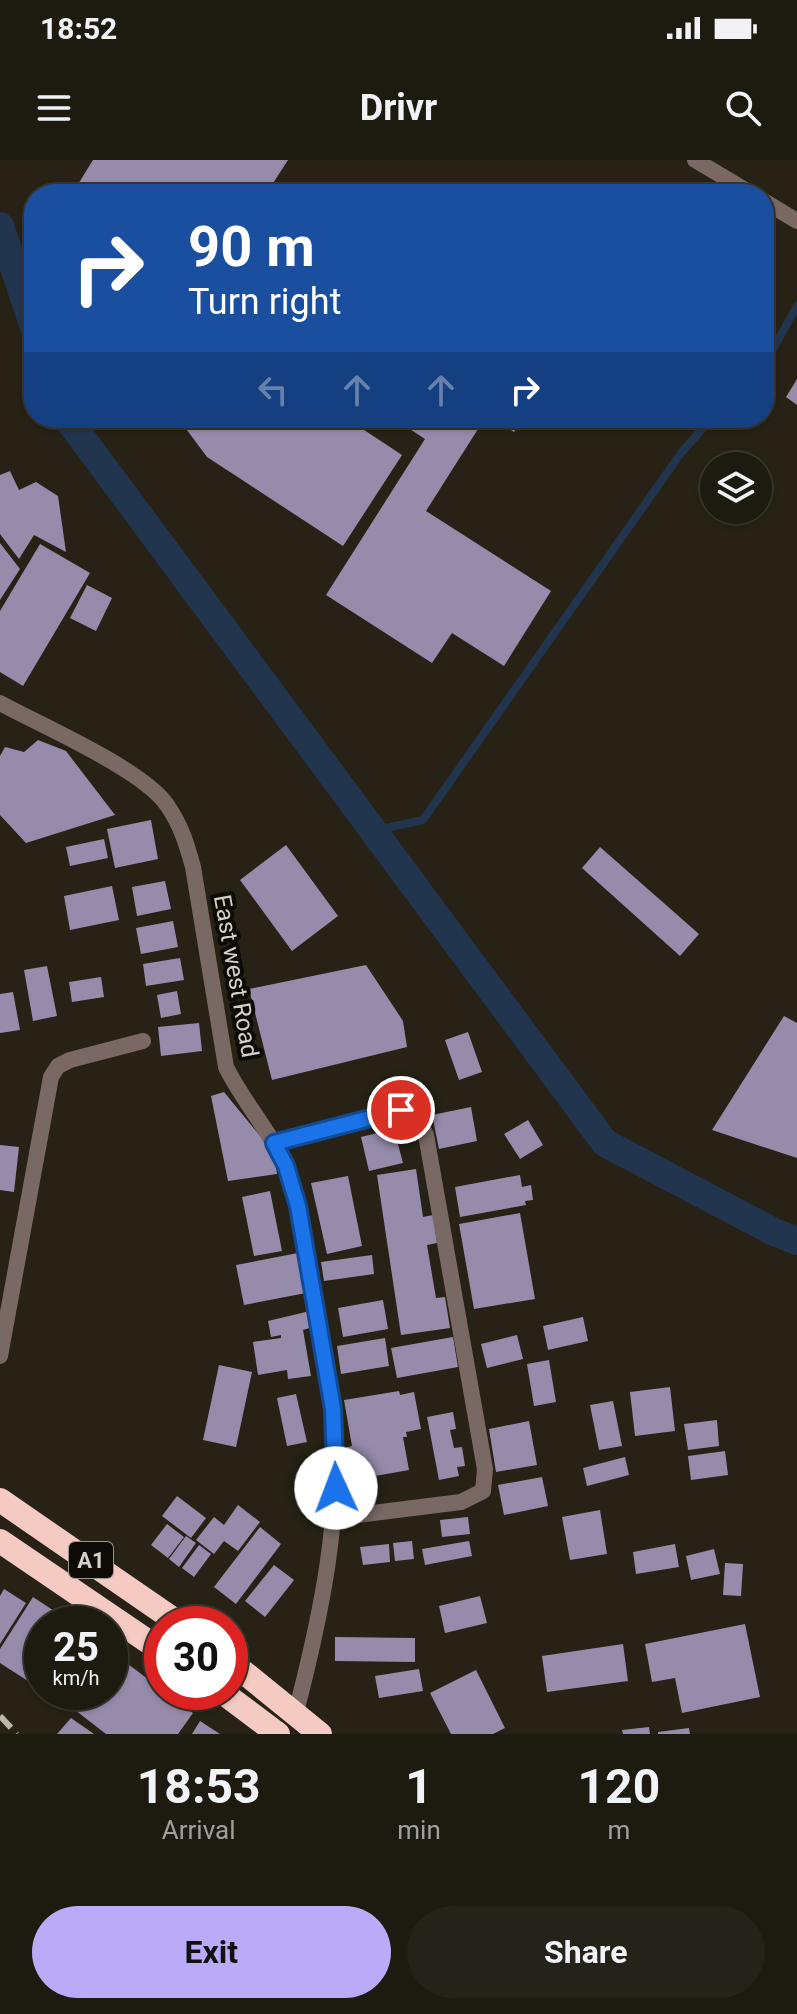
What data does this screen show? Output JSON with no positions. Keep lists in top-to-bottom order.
{
  "streets": {
    "highway": ["A1"],
    "street": ["East west Road"]
  },
  "page": {
    "status": "18:52",
    "header": "Drivr",
    "turn": ["90 m", "Turn right"],
    "speed": "25 km/h",
    "limit": "30",
    "eta": [
      "18:53",
      "Arrival",
      "1",
      "min",
      "120",
      "m"
    ],
    "buttons": ["Exit", "Share"]
  }
}
